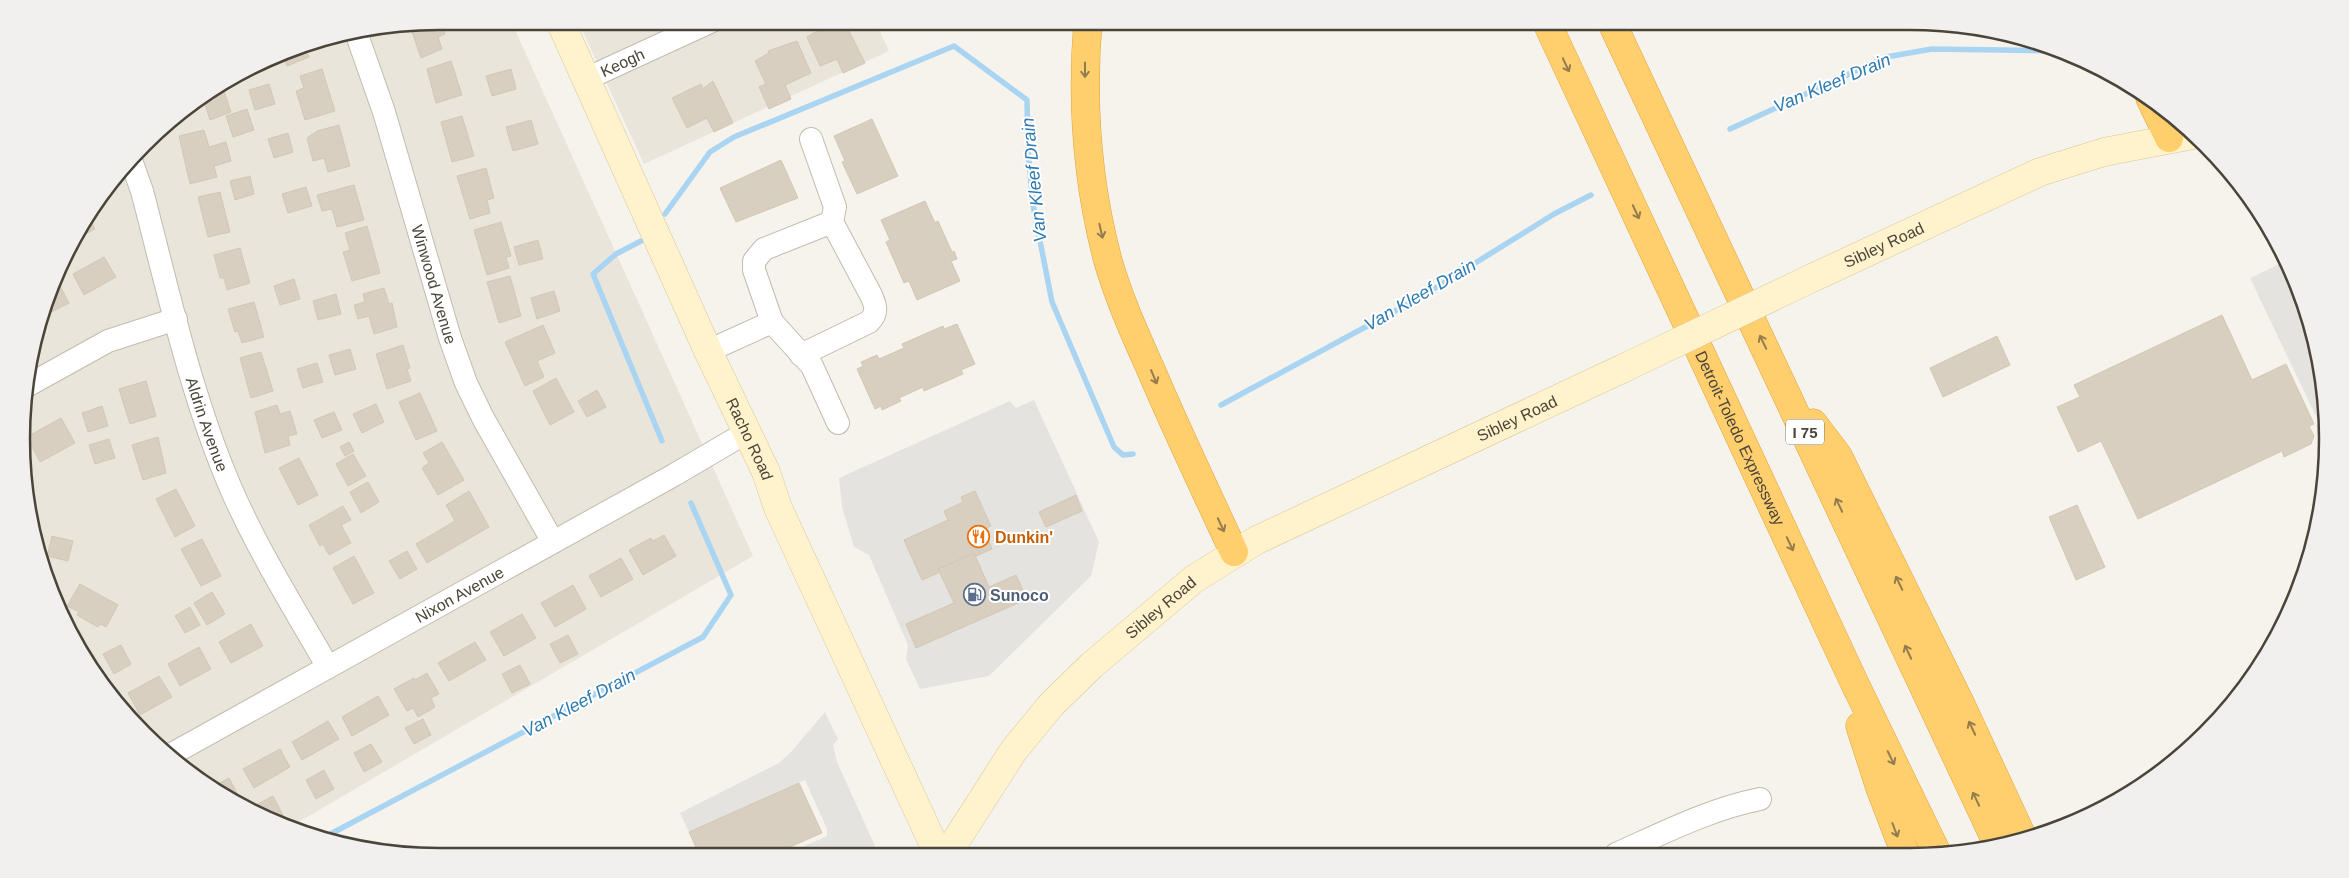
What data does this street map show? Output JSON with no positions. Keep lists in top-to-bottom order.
{
  "streets": {
    "highway": ["I 75", "Detroit-Toledo Expressway"],
    "main road": ["Sibley Road", "Racho Road"],
    "street": [
      "Keogh",
      "Winwood Avenue",
      "Aldrin Avenue",
      "Nixon Avenue"
    ]
  },
  "crossings": [
    ["Keogh", "Racho Road"],
    ["Winwood Avenue", "Nixon Avenue"],
    ["Aldrin Avenue", "Nixon Avenue"],
    ["Racho Road", "Nixon Avenue"]
  ],
  "water": ["Van Kleef Drain"],
  "places": {
    "restaurant": ["Dunkin'"],
    "fuel station": ["Sunoco"]
  }
}
